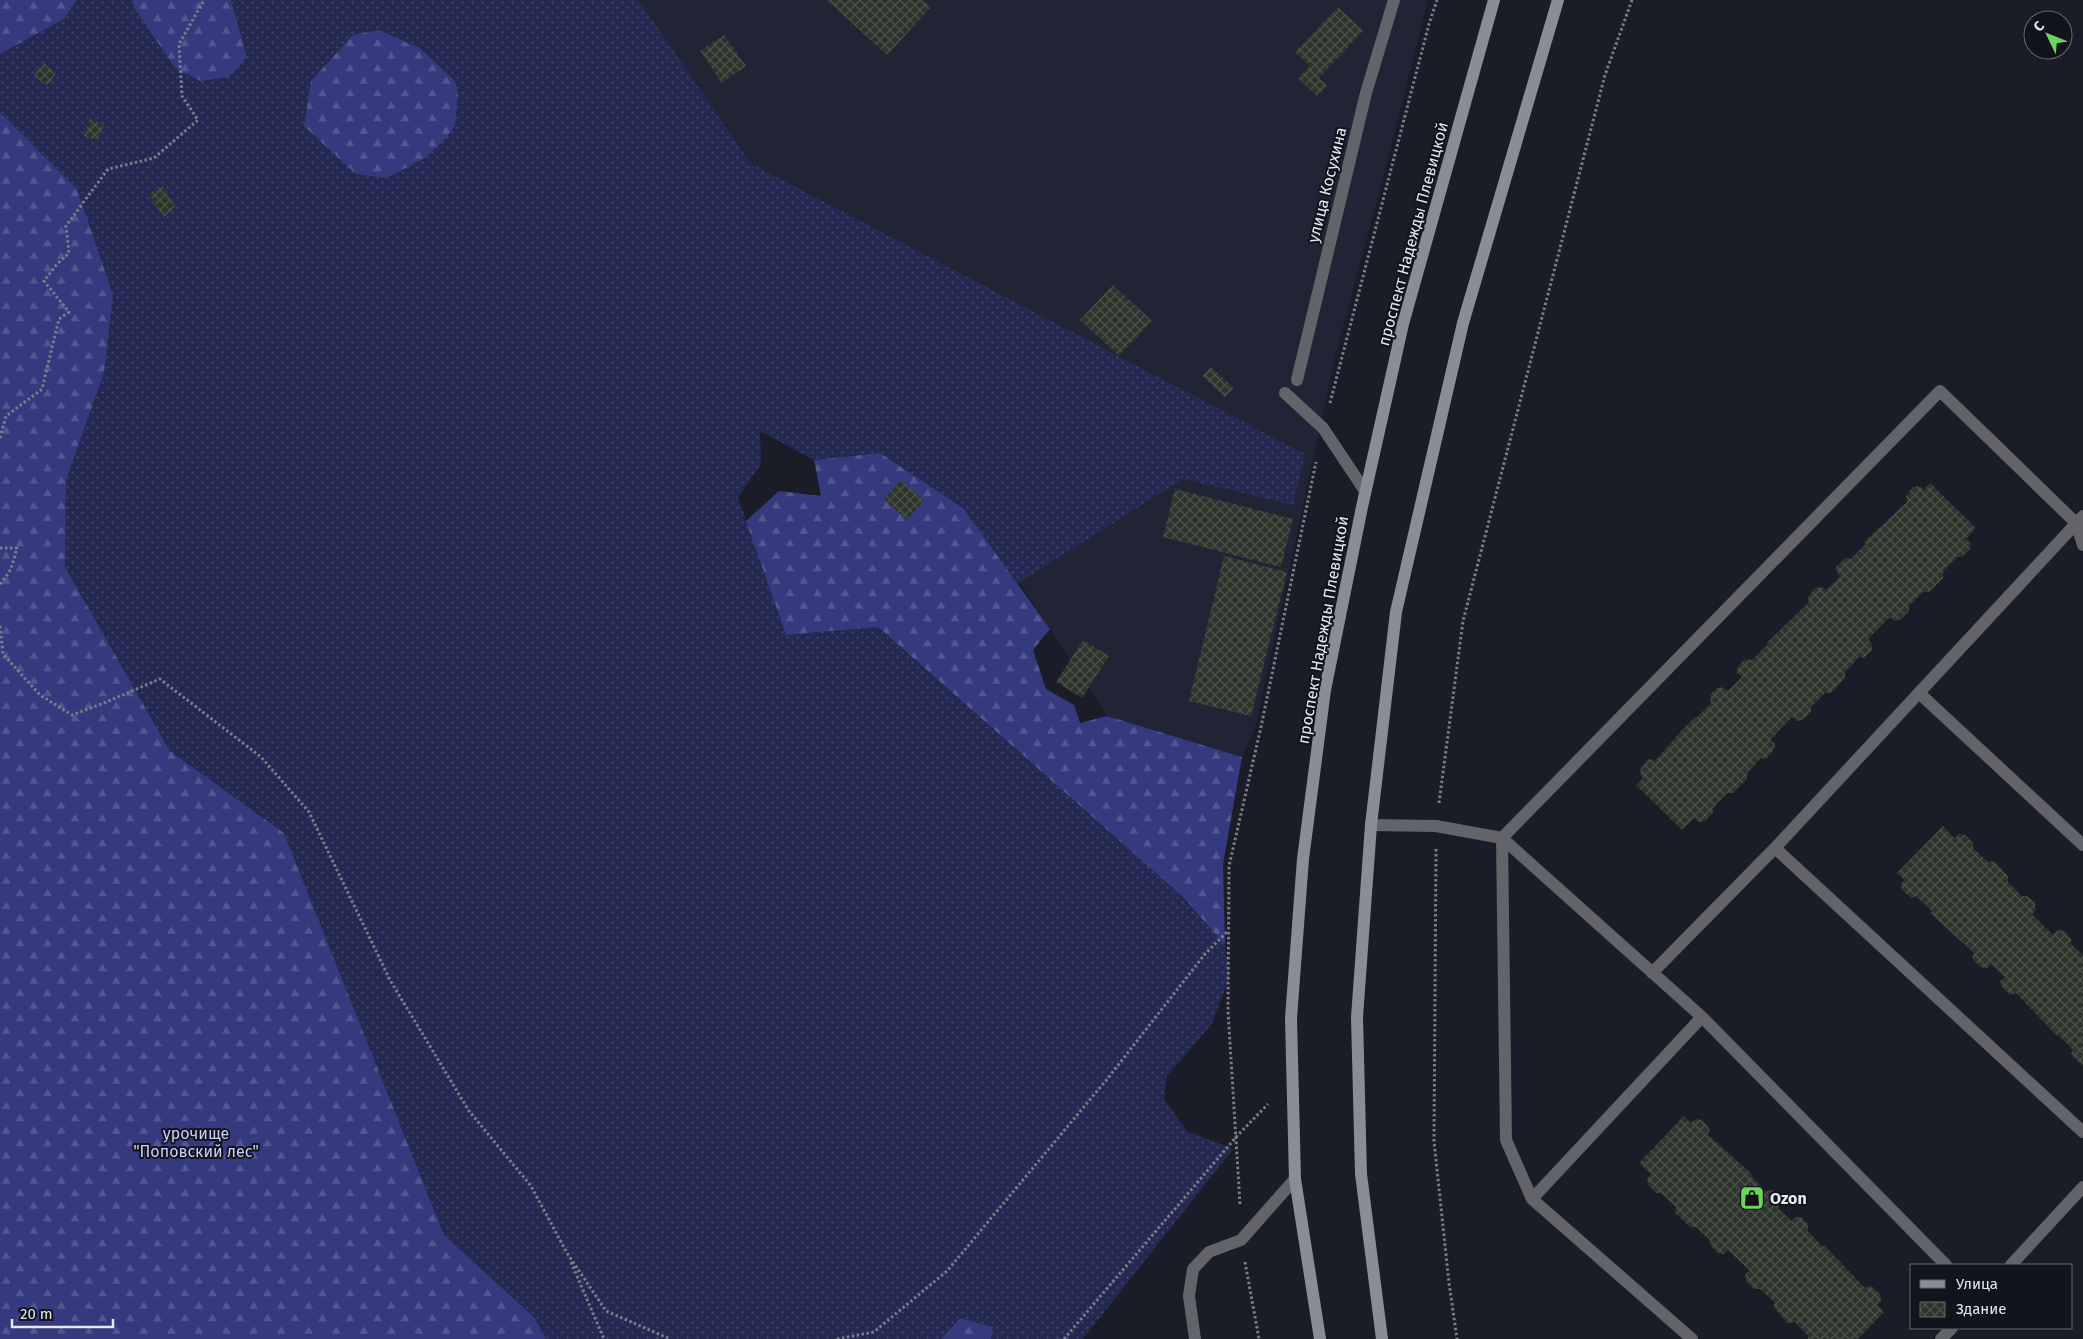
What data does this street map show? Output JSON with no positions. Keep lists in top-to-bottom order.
{
  "streets": {
    "main road": ["проспект Надежды Плевицкой"],
    "street": ["улица Косухина"]
  },
  "parks": ["урочище \"Поповский лес\""],
  "places": {
    "shop": ["Ozon"]
  },
  "legend": ["Улица", "Здание"],
  "scale_bar": "20 m",
  "north": "top left"
}
